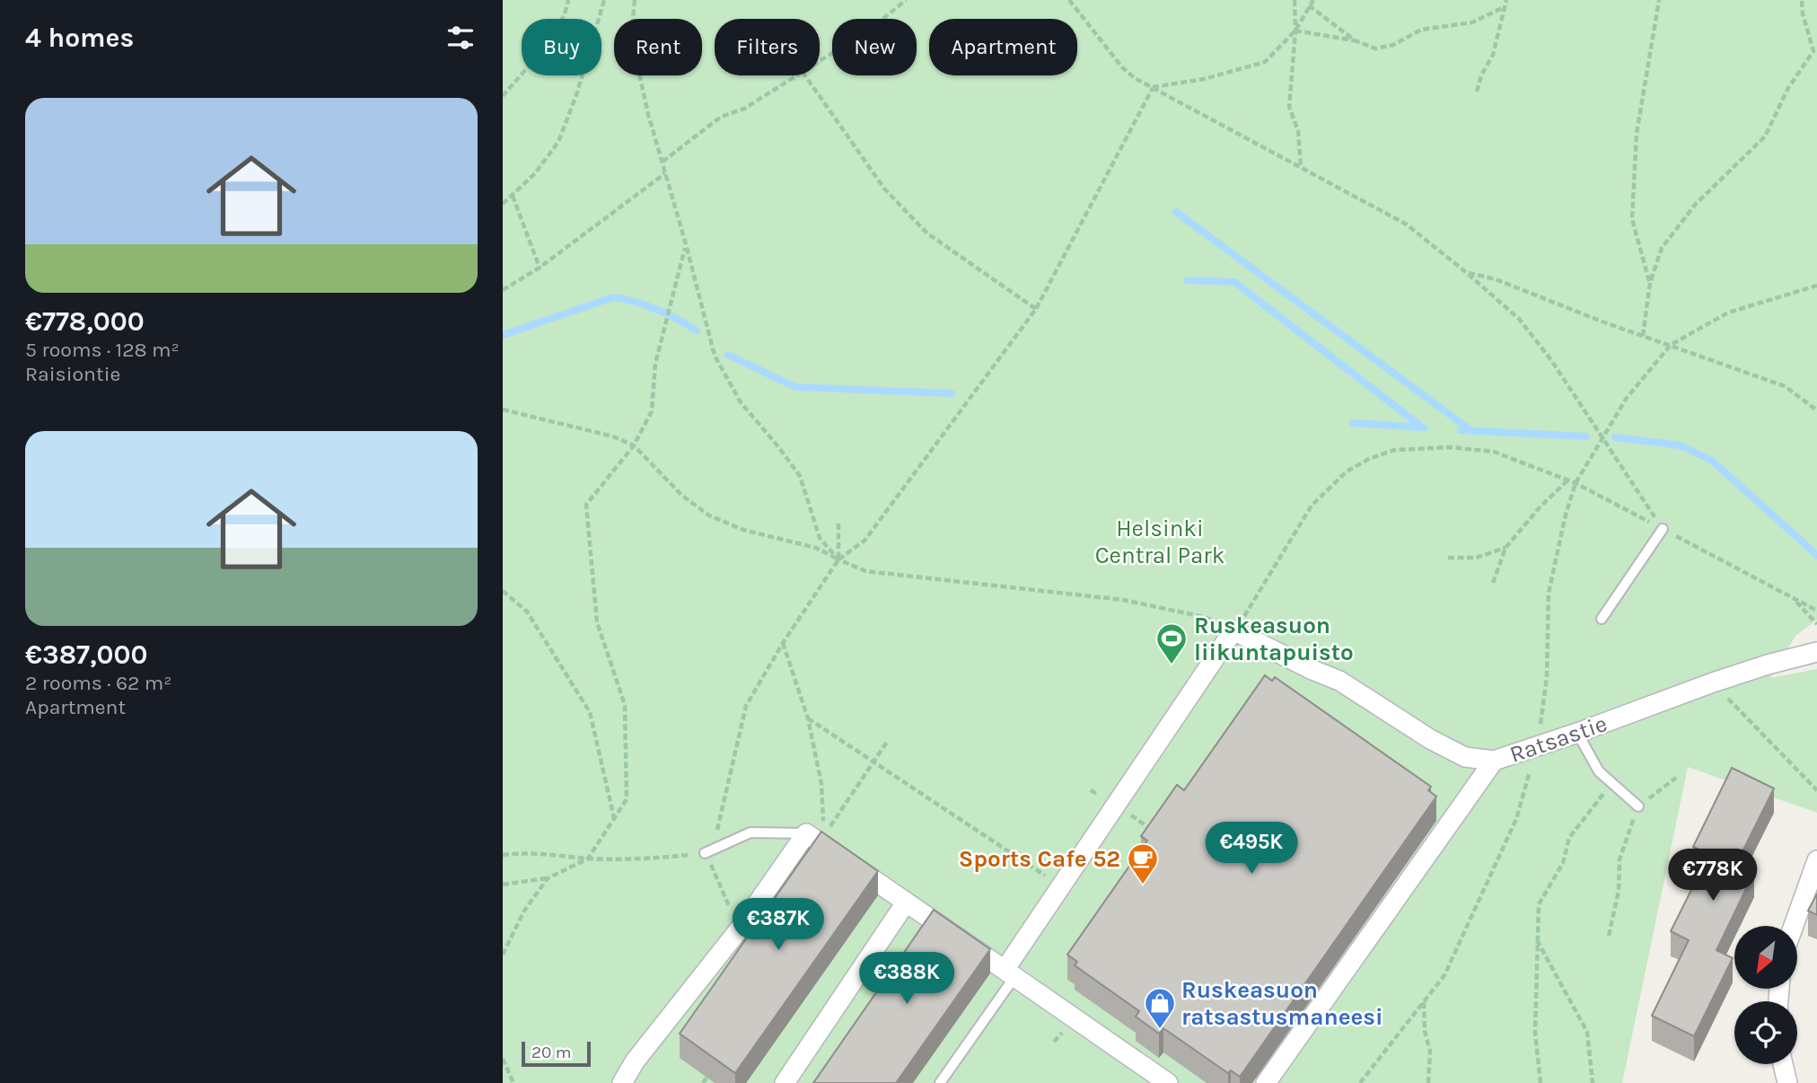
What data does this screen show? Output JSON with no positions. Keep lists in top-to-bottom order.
{
  "streets": {
    "street": ["Ratsastie"]
  },
  "parks": ["Helsinki Central Park"],
  "places": {
    "sports": ["Ruskeasuon liikuntapuisto"],
    "cafe": ["Sports Cafe 52"],
    "shop": ["Ruskeasuon ratsastusmaneesi"]
  },
  "scale_bar": "20 m",
  "north": "bottom left",
  "page": {
    "heading": "4 homes",
    "chip": [
      "Buy",
      "Rent",
      "Filters",
      "New",
      "Apartment"
    ],
    "list": [
      {
        "name": "€778,000",
        "note": "5 rooms · 128 m² · Raisiontie"
      },
      {
        "name": "€387,000",
        "note": "2 rooms · 62 m² · Apartment"
      }
    ],
    "price": [
      "€495K",
      "€778K",
      "€387K",
      "€388K"
    ],
    "scale": "20 m"
  }
}
